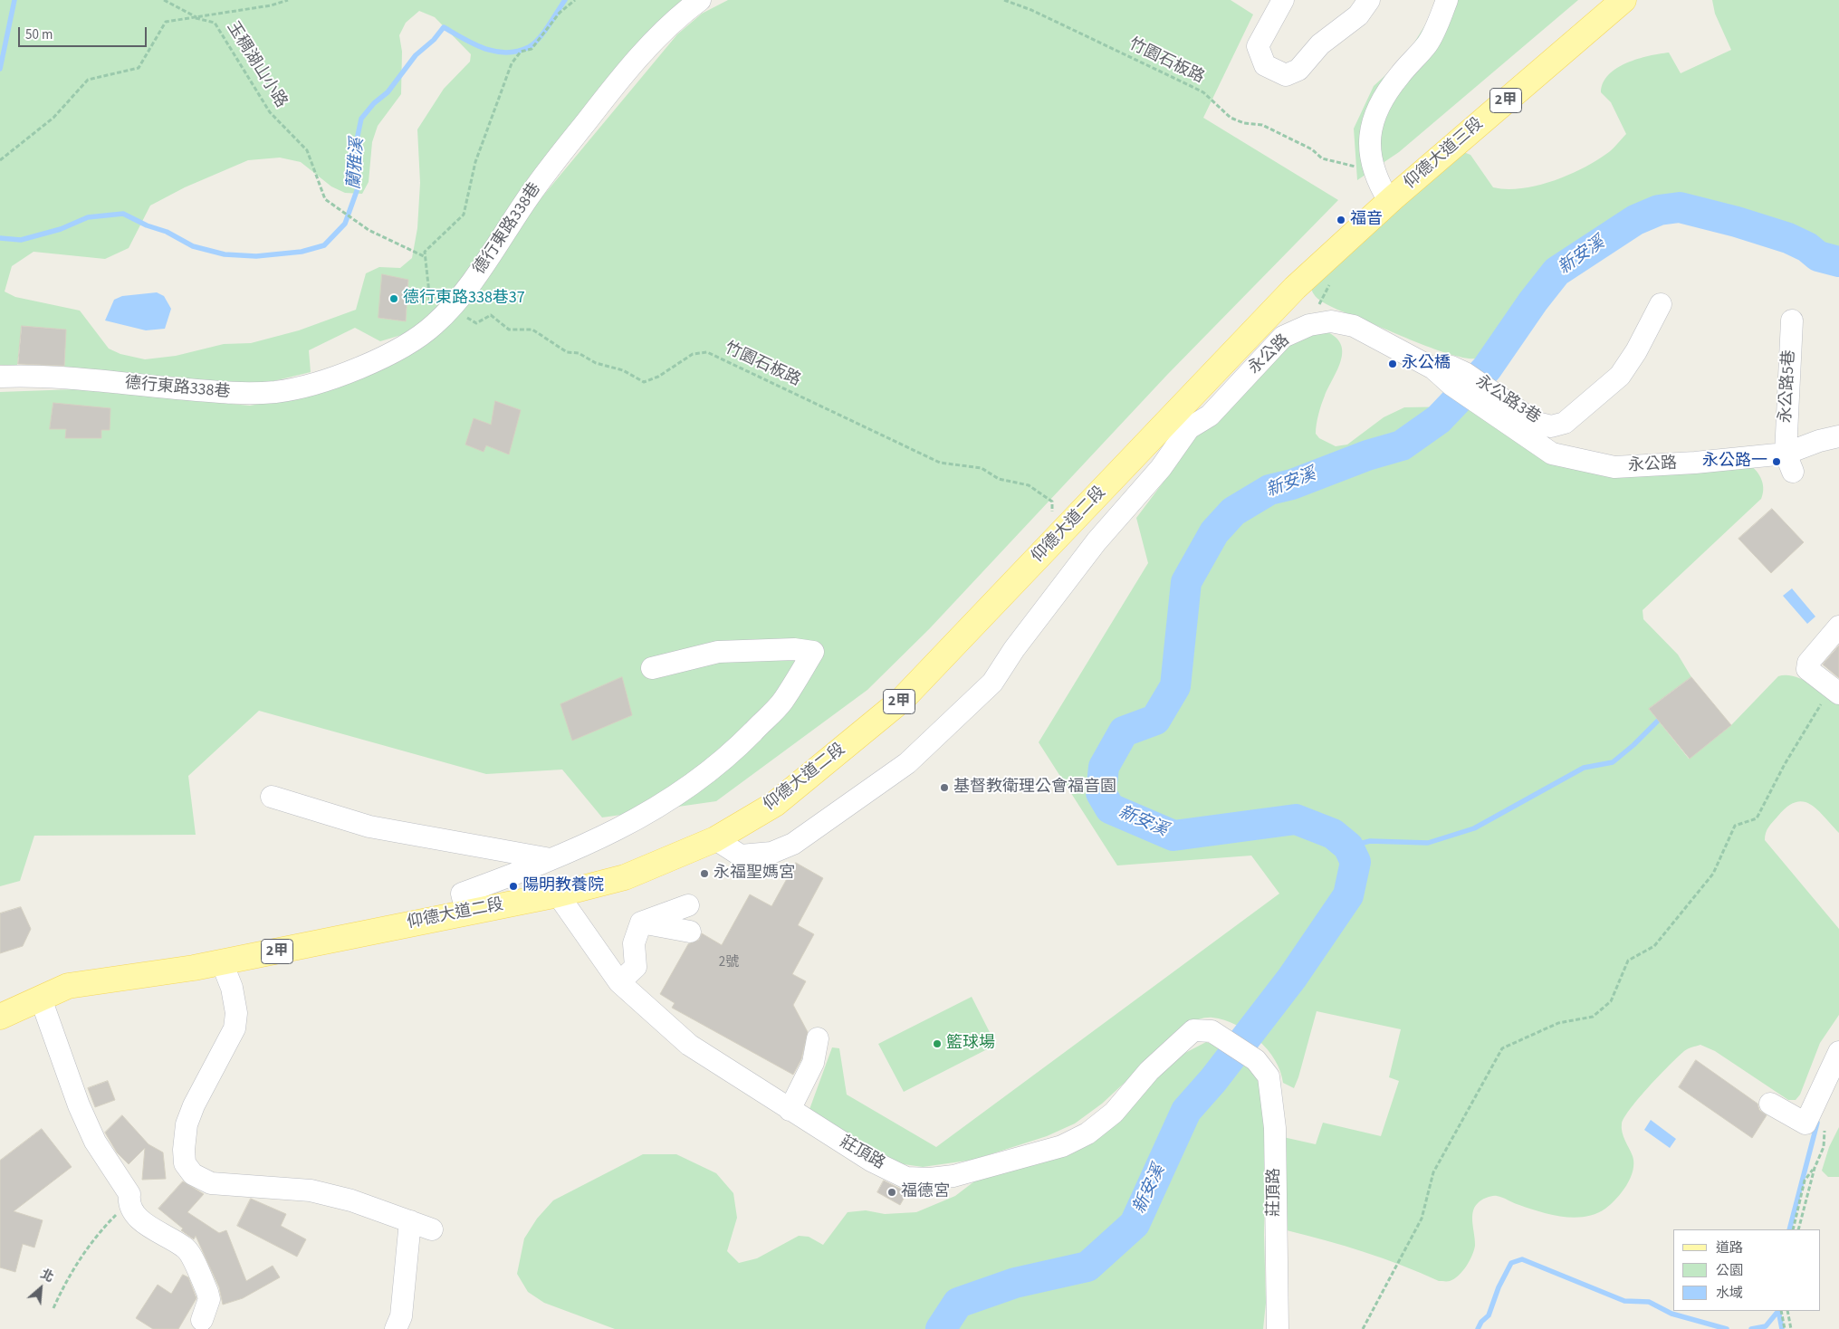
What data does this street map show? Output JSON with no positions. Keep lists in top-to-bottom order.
{
  "streets": {
    "main road": ["2甲", "仰德大道三段", "仰德大道二段"],
    "street": [
      "德行東路338巷",
      "永公路",
      "永公路5巷",
      "永公路3巷",
      "莊頂路"
    ],
    "path": ["竹園石板路", "玉稠湖山小路"]
  },
  "crossings": [
    ["竹園石板路", "德行東路338巷"],
    ["仰德大道三段", "仰德大道二段"],
    ["永公路", "永公路5巷"],
    ["永公路", "永公路3巷"],
    ["永公路", "仰德大道二段"],
    ["仰德大道二段", "莊頂路"]
  ],
  "water": ["蘭雅溪", "新安溪"],
  "places": [
    "福音",
    "德行東路338巷37",
    "永公橋",
    "永公路一",
    "基督教衛理公會福音園",
    "永福聖媽宮",
    "陽明教養院",
    "籃球場",
    "福德宮"
  ],
  "house_numbers": ["2號"],
  "legend": ["道路", "公園", "水域"],
  "scale_bar": "50 m",
  "north": "top right"
}
